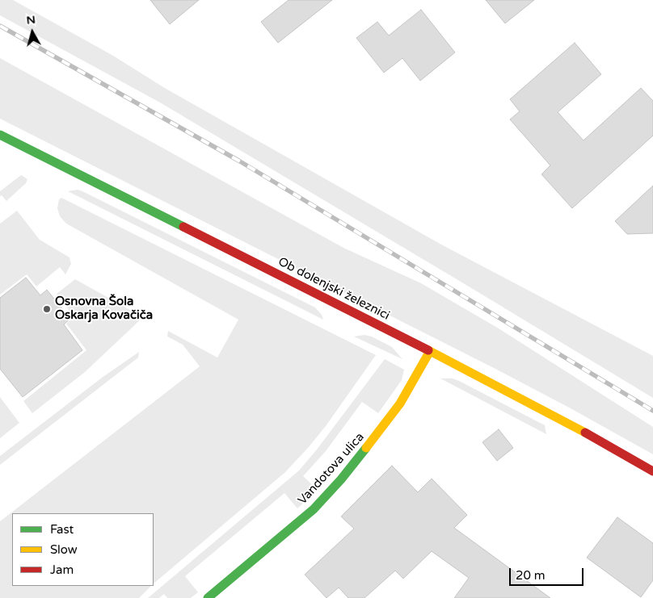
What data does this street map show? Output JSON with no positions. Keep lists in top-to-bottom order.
{
  "streets": {
    "street": ["Ob dolenjski železnici", "Vandotova ulica"]
  },
  "crossings": [
    ["Ob dolenjski železnici", "Vandotova ulica"]
  ],
  "places": ["Osnovna Šola Oskarja Kovačiča"],
  "legend": ["Fast", "Slow", "Jam"],
  "scale_bar": "20 m",
  "north": "top"
}
